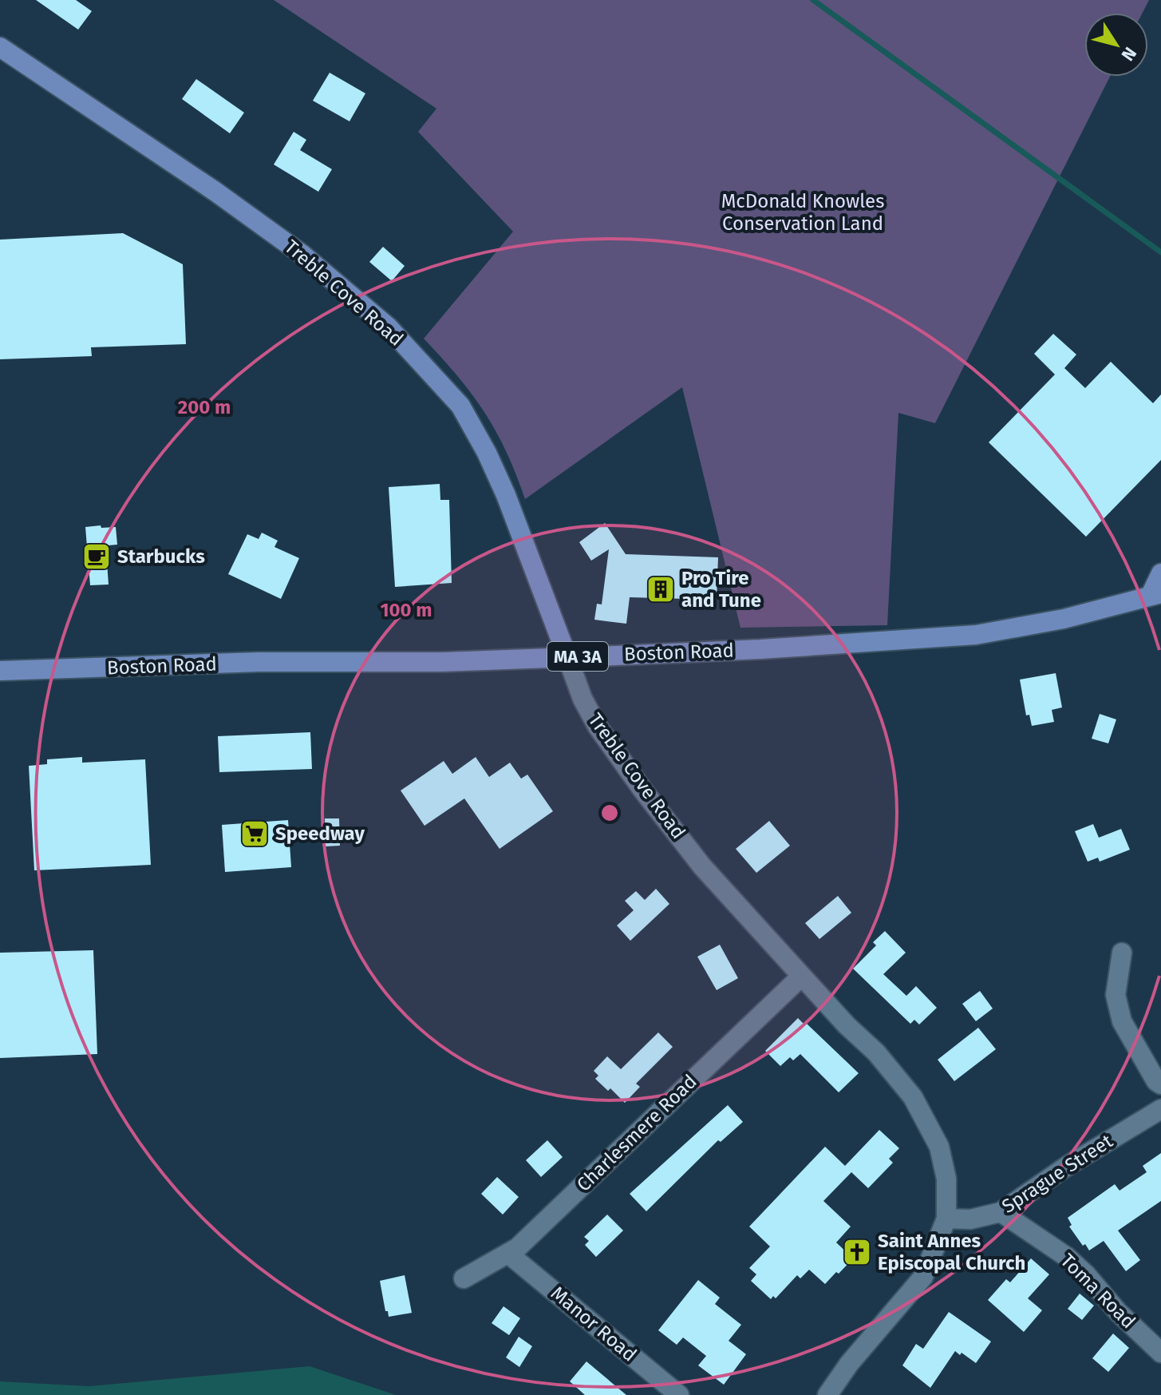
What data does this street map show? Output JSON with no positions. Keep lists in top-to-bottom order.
{
  "streets": {
    "main road": ["Treble Cove Road", "Boston Road", "MA 3A"],
    "street": [
      "Charlesmere Road",
      "Sprague Street",
      "Toma Road",
      "Manor Road"
    ]
  },
  "crossings": [
    ["Treble Cove Road", "Boston Road"],
    ["Treble Cove Road", "Charlesmere Road"],
    ["Treble Cove Road", "Sprague Street"],
    ["Charlesmere Road", "Manor Road"],
    ["Sprague Street", "Toma Road"]
  ],
  "parks": ["McDonald Knowles Conservation Land"],
  "places": {
    "cafe": ["Starbucks"],
    "building": ["Pro Tire and Tune"],
    "supermarket": ["Speedway"],
    "church": ["Saint Annes Episcopal Church"]
  },
  "north": "bottom right",
  "rings": ["200 m", "100 m"]
}
